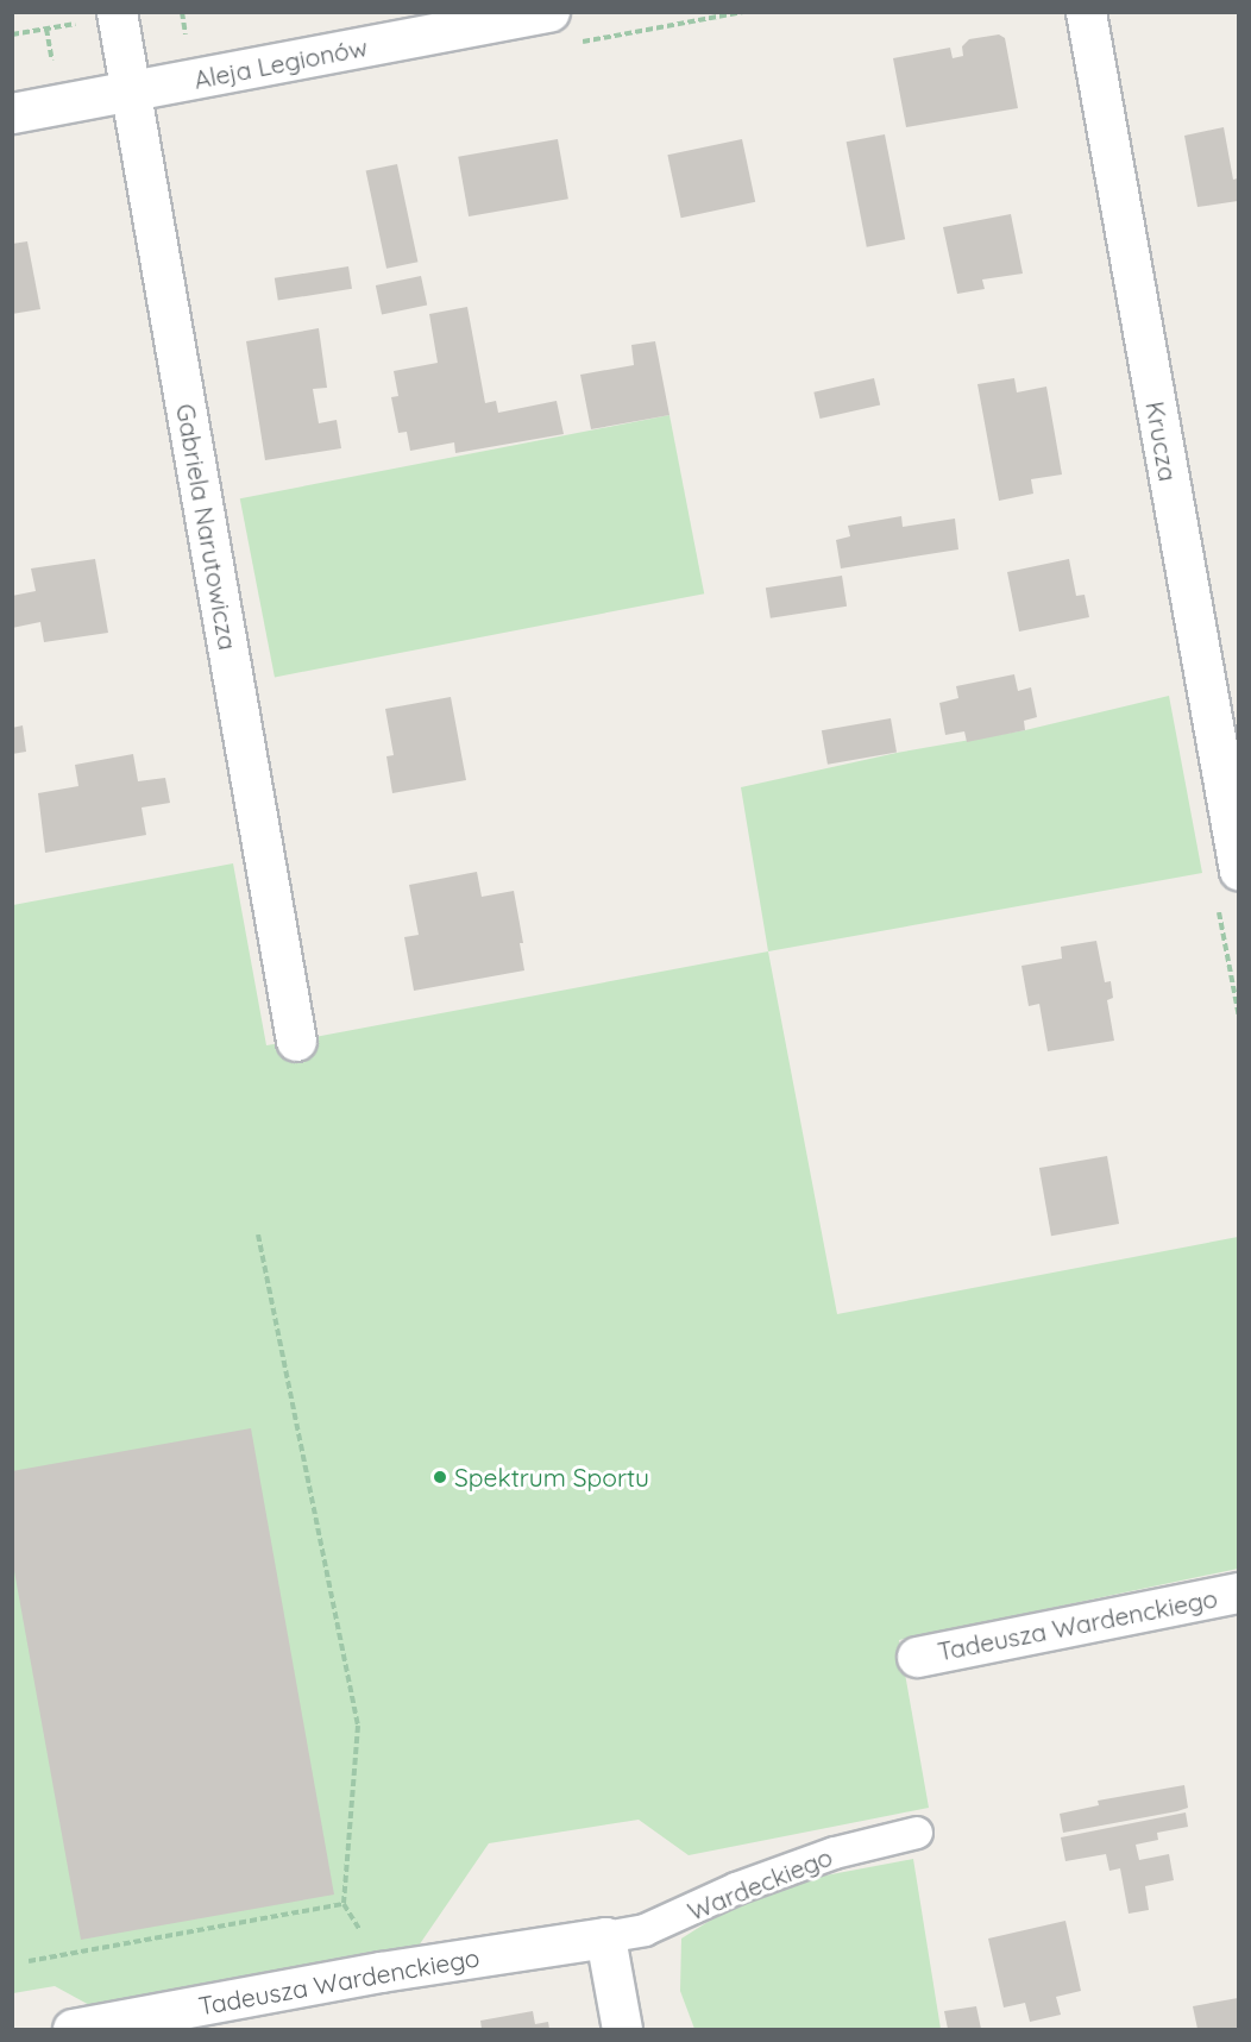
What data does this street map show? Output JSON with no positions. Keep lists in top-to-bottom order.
{
  "streets": {
    "street": [
      "Aleja Legionów",
      "Krucza",
      "Gabriela Narutowicza",
      "Tadeusza Wardenckiego"
    ],
    "lane": ["Wardeckiego"]
  },
  "crossings": [
    ["Aleja Legionów", "Gabriela Narutowicza"],
    ["Tadeusza Wardenckiego", "Wardeckiego"]
  ],
  "places": ["Spektrum Sportu"]
}
